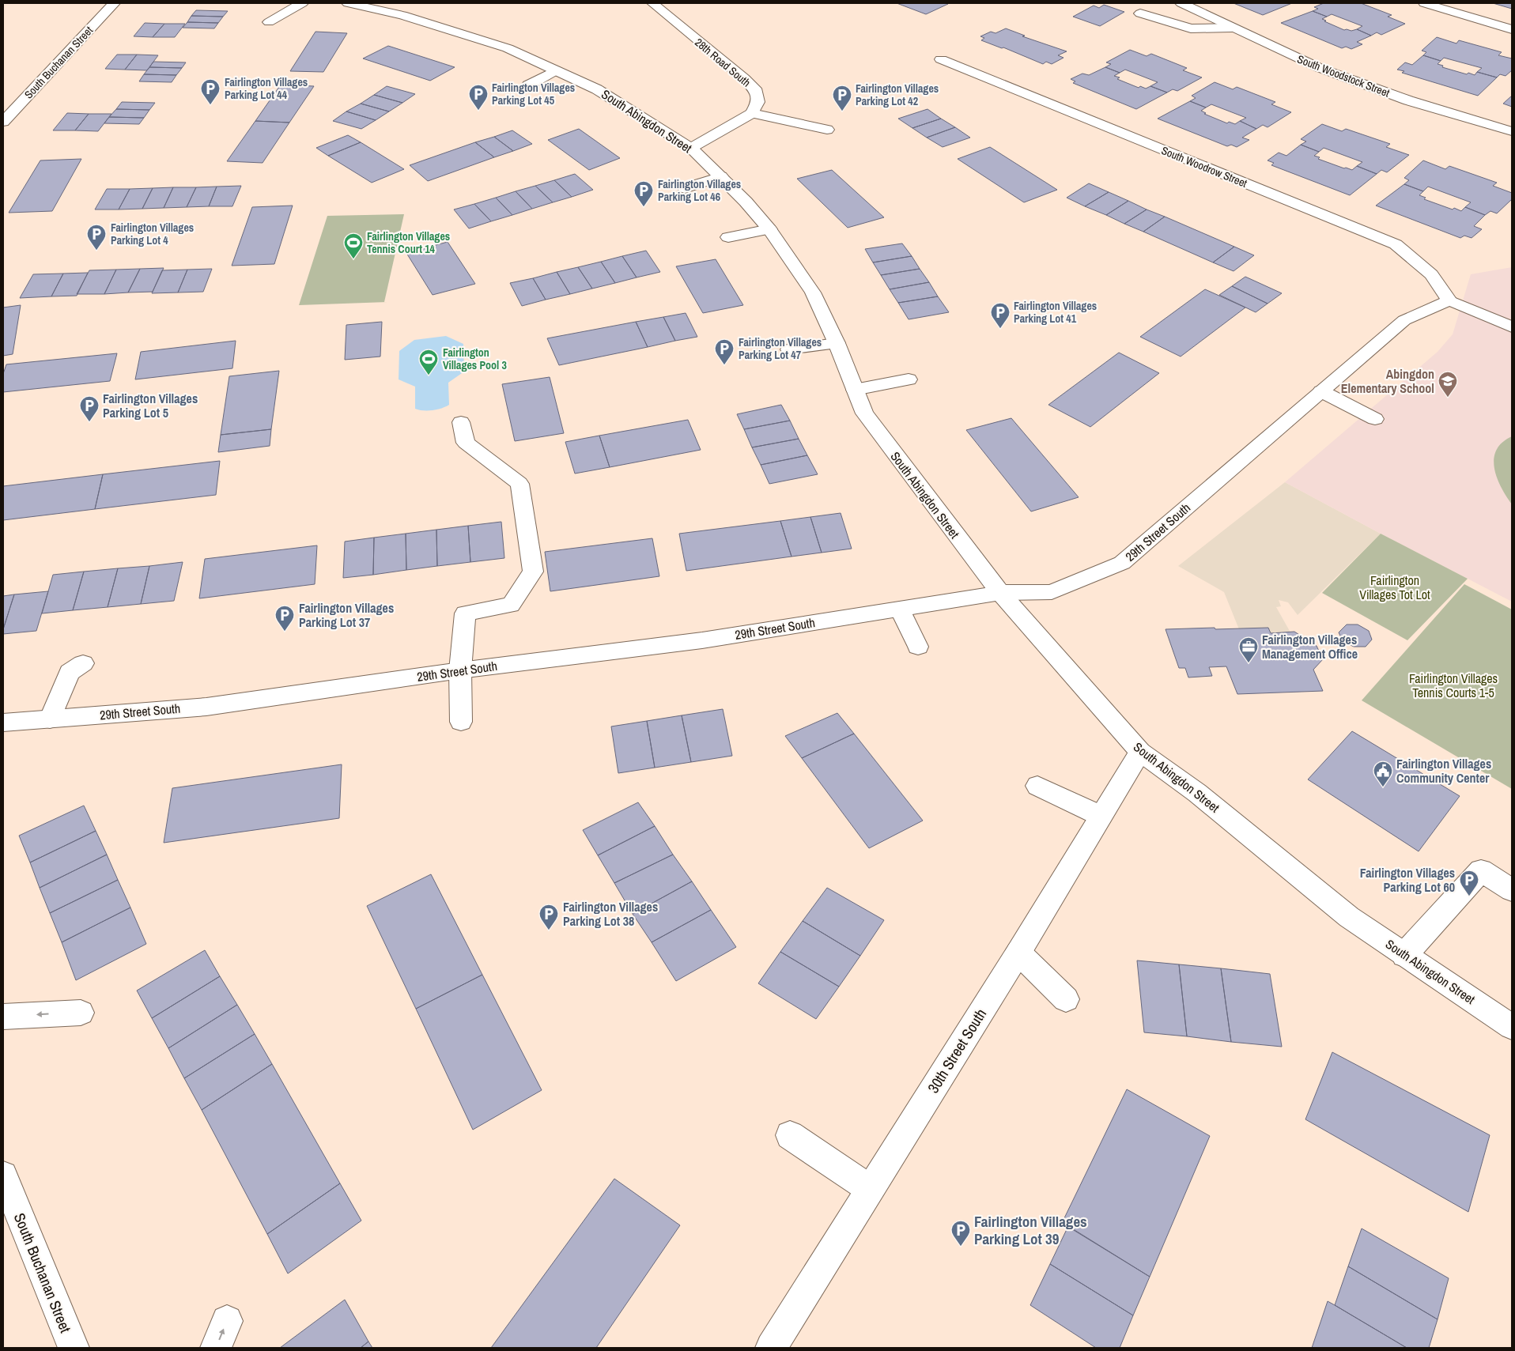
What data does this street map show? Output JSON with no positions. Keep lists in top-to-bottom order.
{
  "streets": {
    "street": [
      "South Buchanan Street",
      "28th Road South",
      "South Woodstock Street",
      "South Abingdon Street",
      "South Woodrow Street",
      "29th Street South",
      "30th Street South"
    ]
  },
  "crossings": [
    ["South Abingdon Street", "29th Street South"],
    ["South Abingdon Street", "30th Street South"],
    ["South Woodrow Street", "29th Street South"]
  ],
  "parks": ["Fairlington Villages Tot Lot", "Fairlington Villages Tennis Courts 1-5"],
  "places": {
    "parking": [
      "Fairlington Villages Parking Lot 44",
      "Fairlington Villages Parking Lot 45",
      "Fairlington Villages Parking Lot 42",
      "Fairlington Villages Parking Lot 46",
      "Fairlington Villages Parking Lot 4",
      "Fairlington Villages Parking Lot 41",
      "Fairlington Villages Parking Lot 47",
      "Fairlington Villages Parking Lot 5",
      "Fairlington Villages Parking Lot 37",
      "Fairlington Villages Parking Lot 60",
      "Fairlington Villages Parking Lot 38",
      "Fairlington Villages Parking Lot 39"
    ],
    "sports": ["Fairlington Villages Tennis Court 14", "Fairlington Villages Pool 3"],
    "school or university": ["Abingdon Elementary School"],
    "office": ["Fairlington Villages Management Office"],
    "public building": ["Fairlington Villages Community Center"]
  }
}
